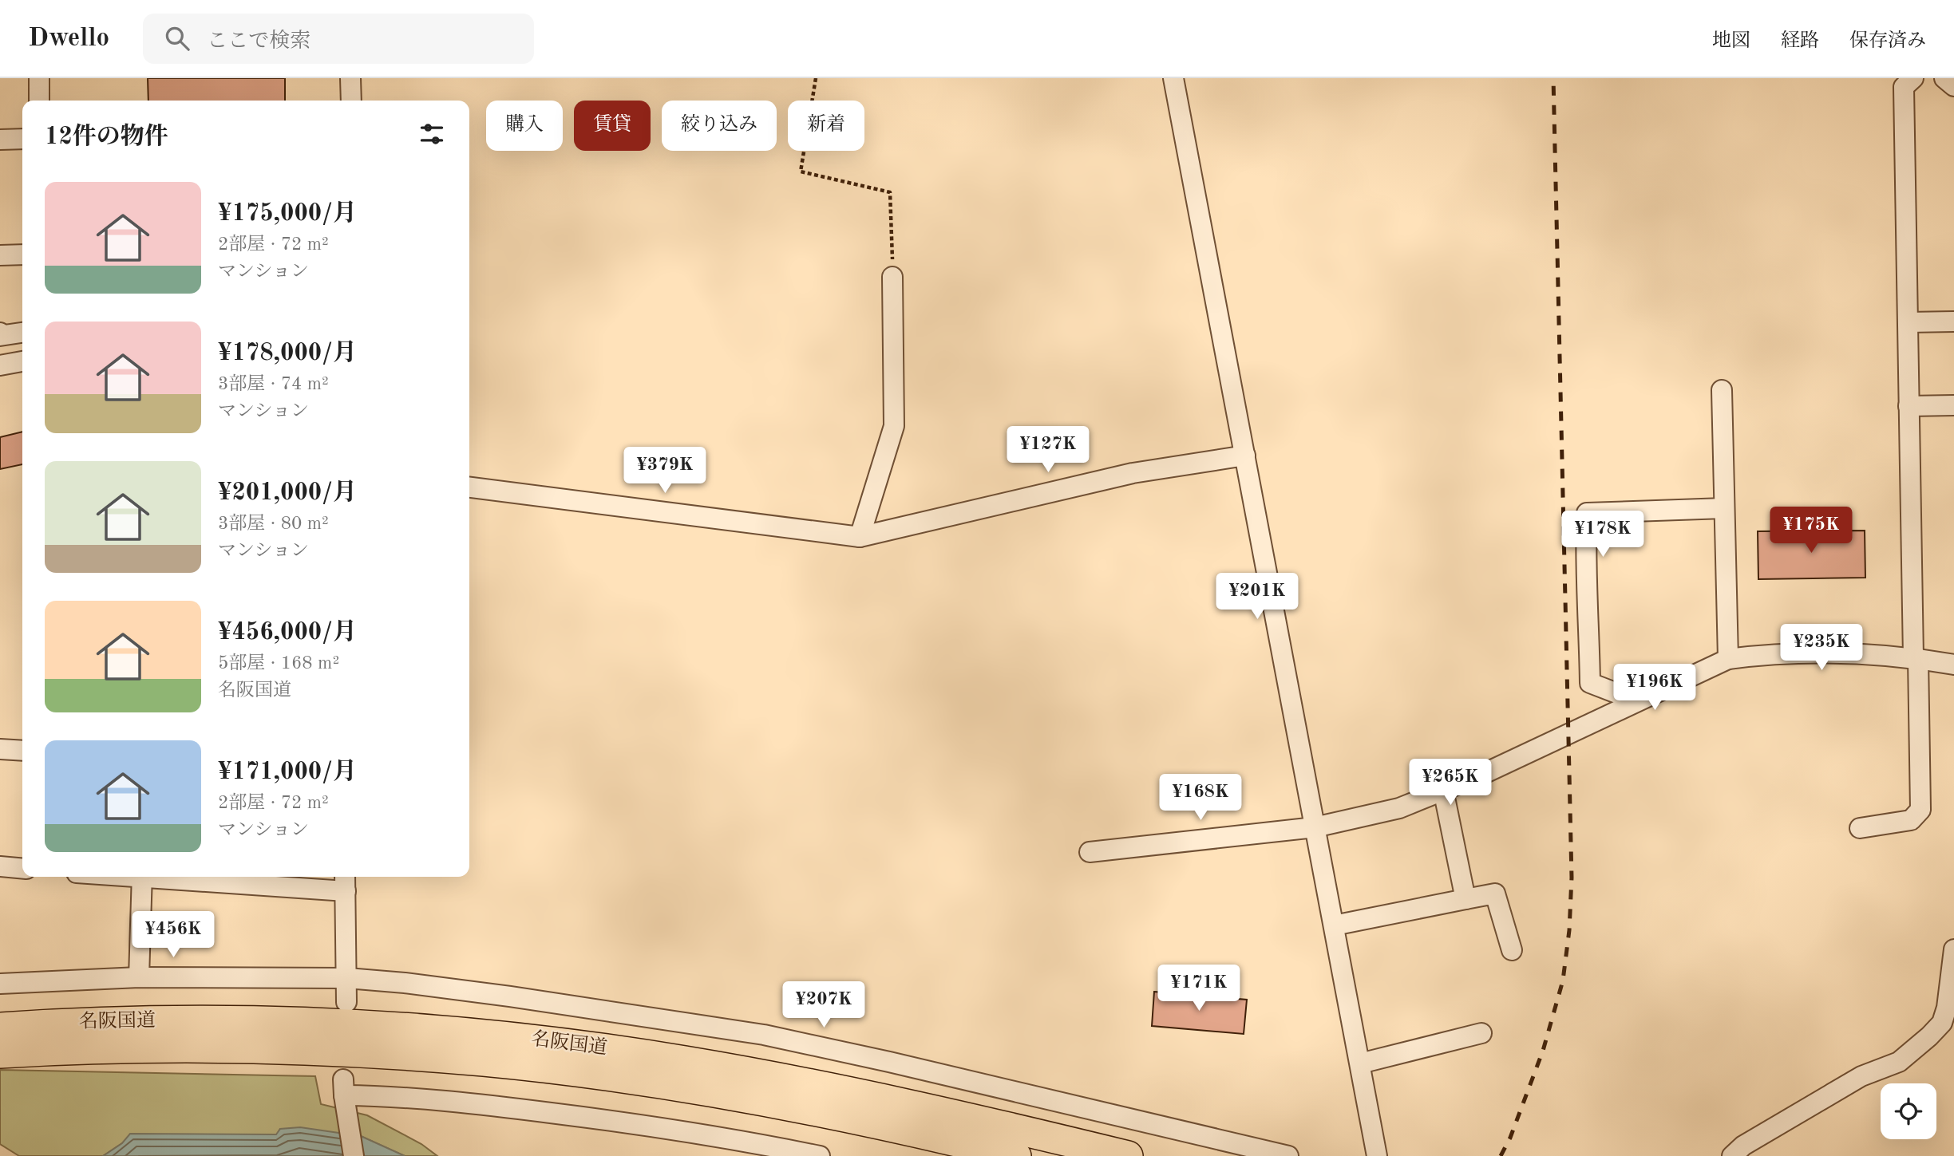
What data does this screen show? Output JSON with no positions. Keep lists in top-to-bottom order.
{
  "streets": {
    "highway": ["名阪国道"]
  },
  "page": {
    "header": "Dwello",
    "search": "ここで検索",
    "nav": ["地図", "経路", "保存済み"],
    "chip": [
      "購入",
      "賃貸",
      "絞り込み",
      "新着"
    ],
    "heading": "12件の物件",
    "list": [
      {
        "name": "¥175,000/月",
        "note": "2部屋 · 72 m² · マンション"
      },
      {
        "name": "¥178,000/月",
        "note": "3部屋 · 74 m² · マンション"
      },
      {
        "name": "¥201,000/月",
        "note": "3部屋 · 80 m² · マンション"
      },
      {
        "name": "¥456,000/月",
        "note": "5部屋 · 168 m² · 名阪国道"
      },
      {
        "name": "¥171,000/月",
        "note": "2部屋 · 72 m² · マンション"
      }
    ],
    "price": [
      "¥127K",
      "¥379K",
      "¥175K",
      "¥178K",
      "¥201K",
      "¥235K",
      "¥196K",
      "¥265K",
      "¥168K",
      "¥456K",
      "¥171K",
      "¥207K"
    ]
  }
}
